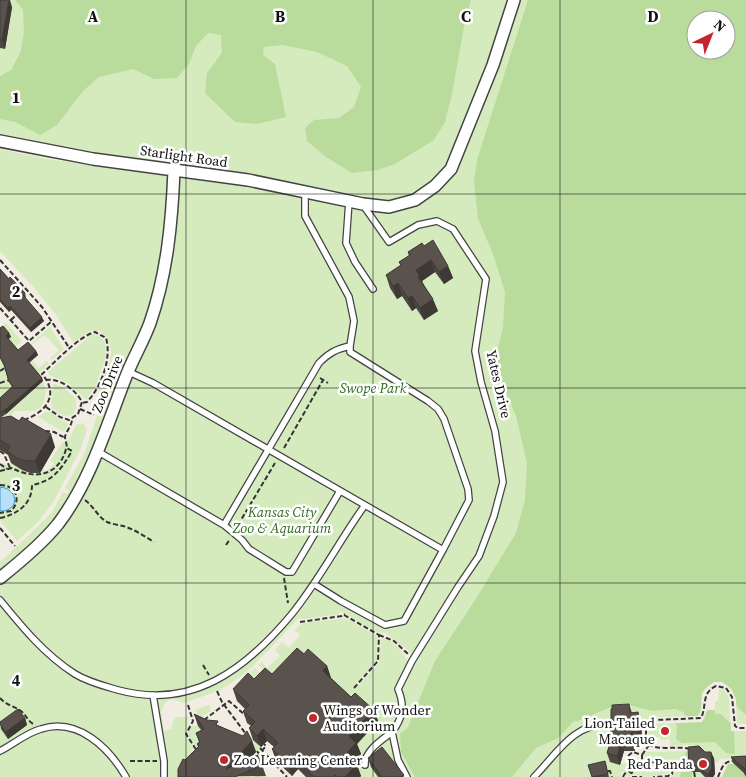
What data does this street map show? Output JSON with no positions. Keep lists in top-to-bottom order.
{
  "streets": {
    "street": ["Starlight Road", "Zoo Drive"],
    "lane": ["Yates Drive"]
  },
  "crossings": [
    ["Starlight Road", "Zoo Drive"],
    ["Starlight Road", "Yates Drive"]
  ],
  "parks": ["Swope Park", "Kansas City Zoo & Aquarium"],
  "places": [
    "Wings of Wonder Auditorium",
    "Lion-Tailed Macaque",
    "Zoo Learning Center",
    "Red Panda"
  ],
  "north": "top right",
  "grid": {
    "columns": [
      "A",
      "B",
      "C",
      "D"
    ],
    "rows": [
      "1",
      "2",
      "3",
      "4"
    ]
  }
}
